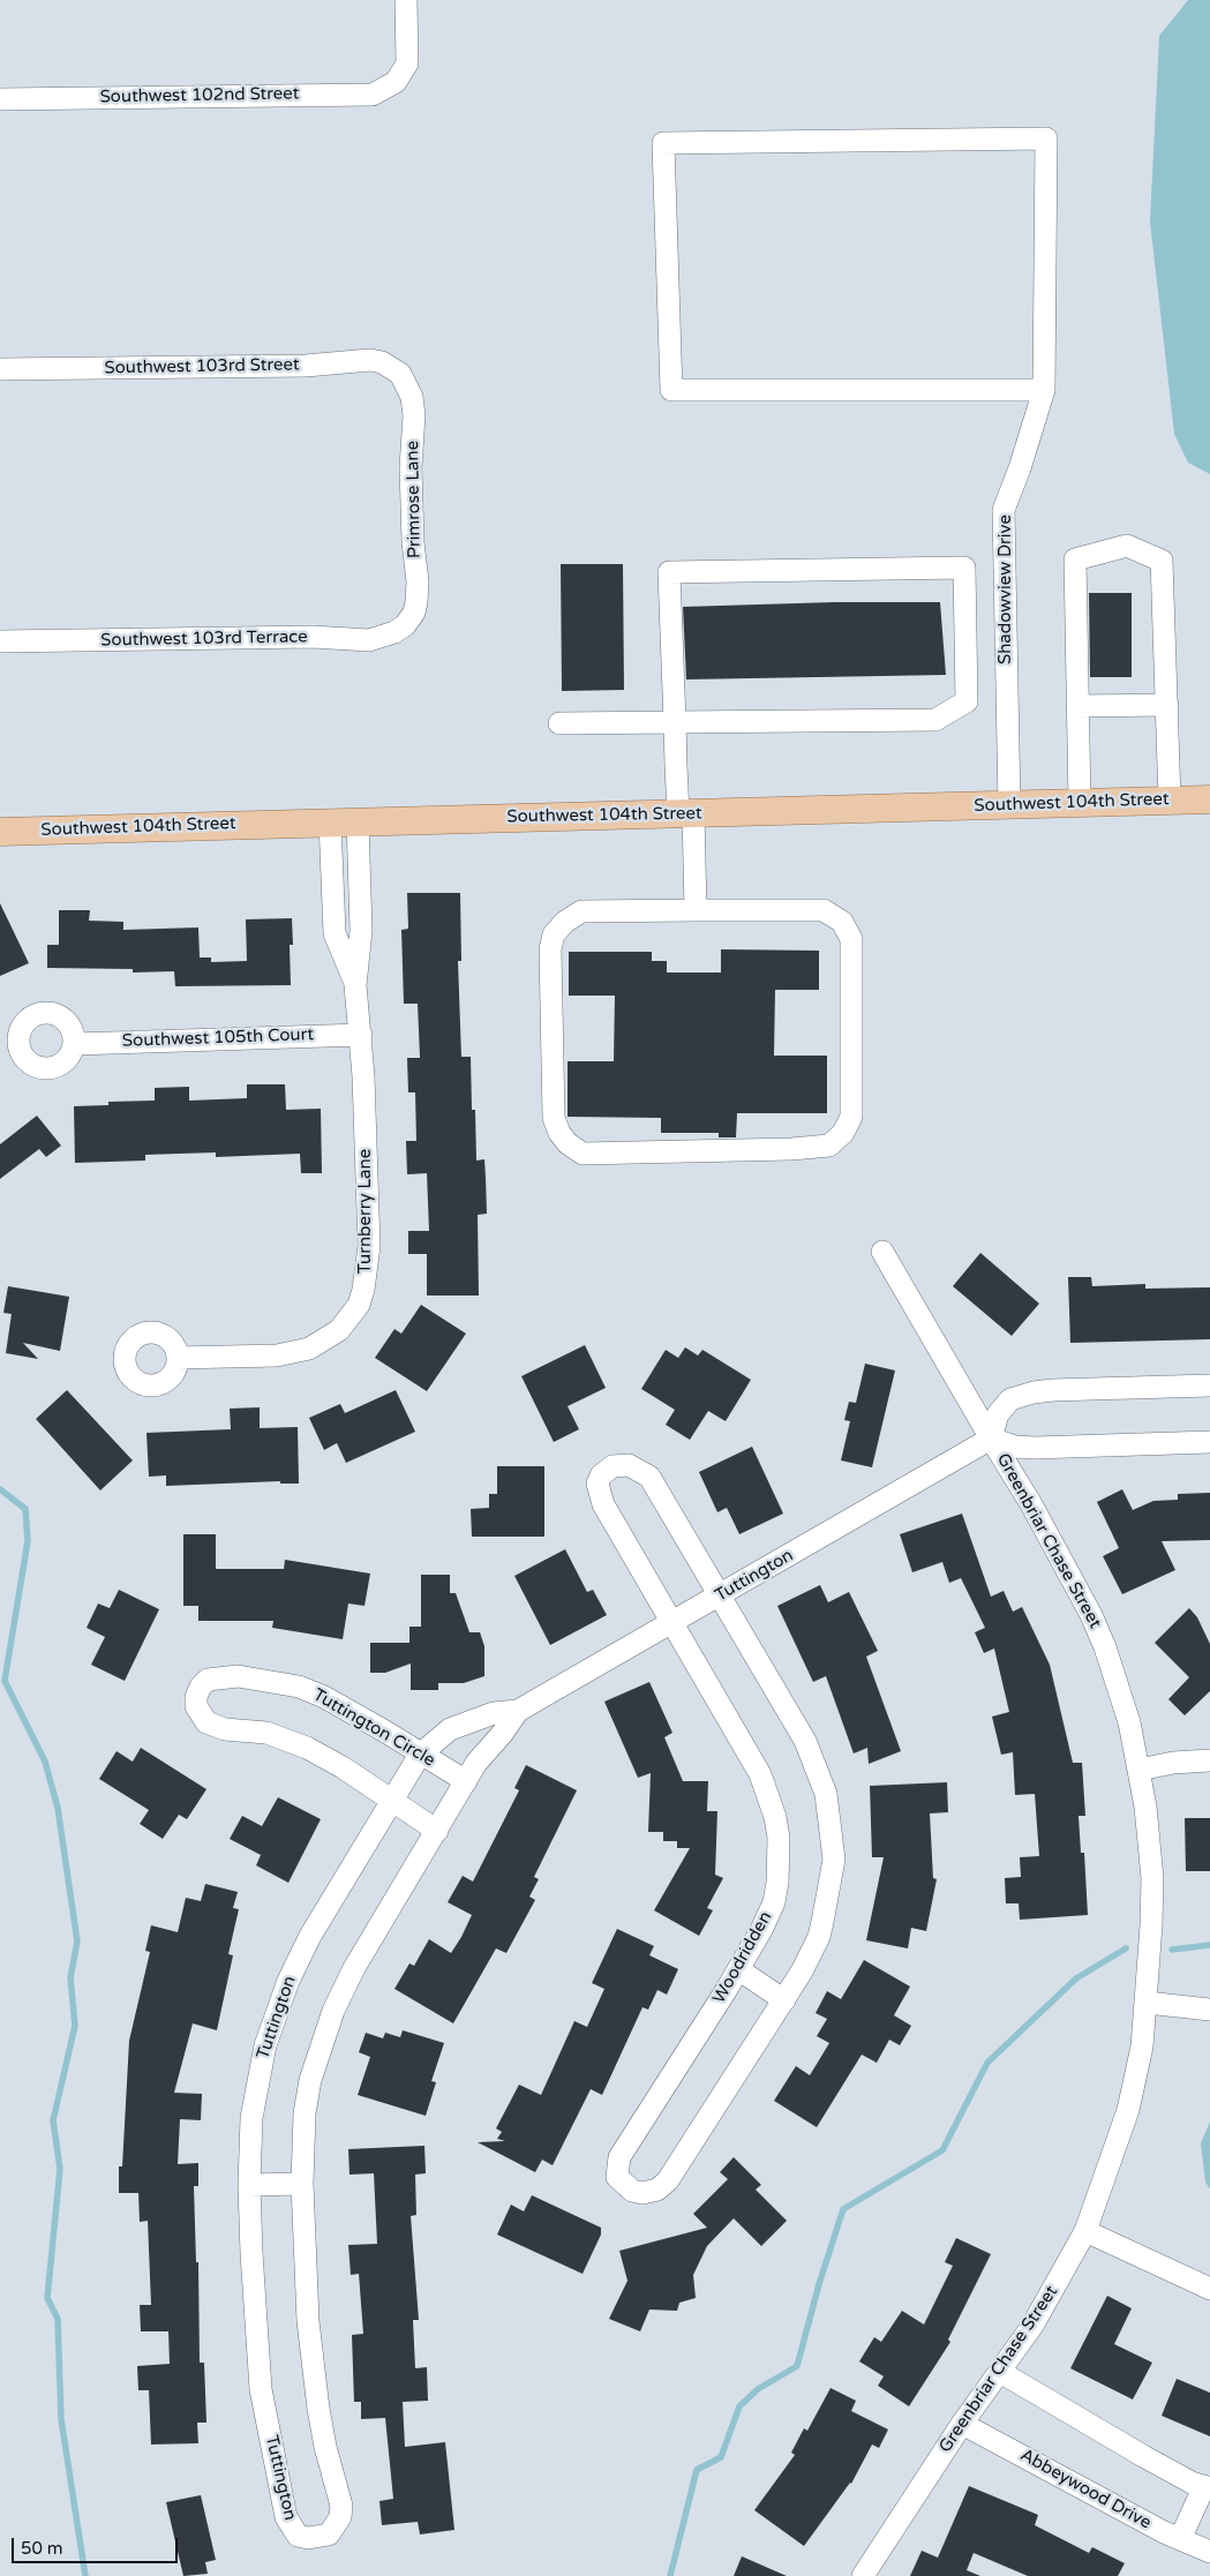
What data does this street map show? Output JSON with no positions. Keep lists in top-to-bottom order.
{
  "streets": {
    "main road": ["Southwest 104th Street"],
    "street": [
      "Southwest 102nd Street",
      "Southwest 103rd Street",
      "Primrose Lane",
      "Shadowview Drive",
      "Southwest 103rd Terrace",
      "Southwest 105th Court",
      "Turnberry Lane",
      "Greenbriar Chase Street",
      "Tuttington",
      "Tuttington Circle",
      "Woodridden",
      "Abbeywood Drive"
    ]
  },
  "crossings": [
    ["Southwest 103rd Street", "Primrose Lane"],
    ["Primrose Lane", "Southwest 103rd Terrace"],
    ["Shadowview Drive", "Southwest 104th Street"],
    ["Southwest 104th Street", "Turnberry Lane"],
    ["Southwest 105th Court", "Turnberry Lane"],
    ["Greenbriar Chase Street", "Tuttington"],
    ["Greenbriar Chase Street", "Abbeywood Drive"],
    ["Tuttington", "Tuttington Circle"],
    ["Tuttington", "Woodridden"]
  ],
  "scale_bar": "50 m"
}
